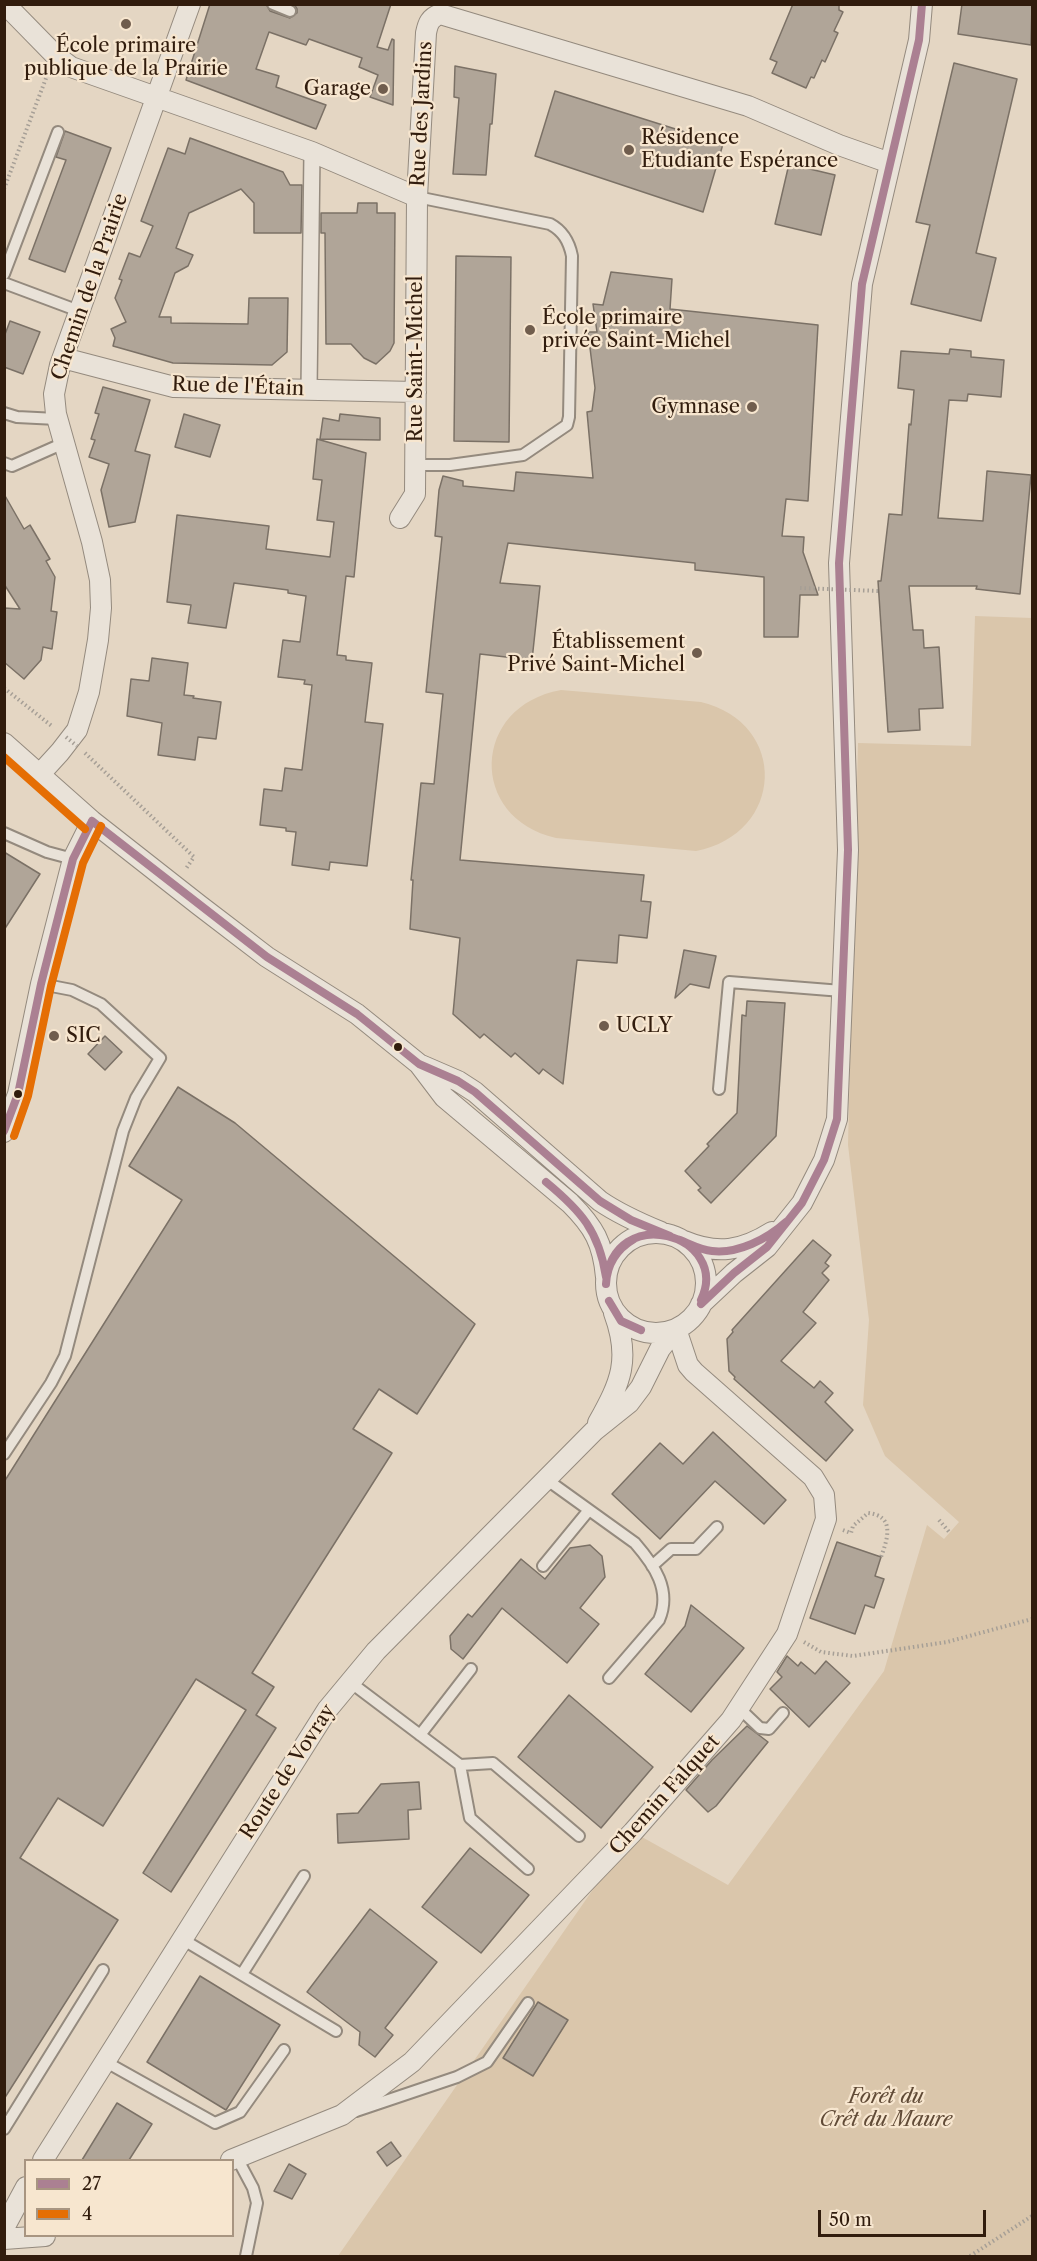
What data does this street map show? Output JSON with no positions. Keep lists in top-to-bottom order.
{
  "streets": {
    "street": [
      "Rue des Jardins",
      "Chemin de la Prairie",
      "Rue Saint-Michel",
      "Rue de l'Étain",
      "Route de Vovray",
      "Chemin Falquet"
    ]
  },
  "crossings": [
    ["Rue des Jardins", "Chemin de la Prairie"],
    ["Rue des Jardins", "Rue Saint-Michel"],
    ["Chemin de la Prairie", "Rue de l'Étain"],
    ["Rue Saint-Michel", "Rue de l'Étain"],
    ["Route de Vovray", "Chemin Falquet"]
  ],
  "parks": ["Forêt du Crêt du Maure"],
  "places": [
    "École primaire publique de la Prairie",
    "Garage",
    "Résidence Etudiante Espérance",
    "École primaire privée Saint-Michel",
    "Gymnase",
    "Établissement Privé Saint-Michel",
    "UCLY",
    "SIC"
  ],
  "lines": ["transit line 27", "transit line 4"],
  "legend": ["27", "4"],
  "scale_bar": "50 m"
}
